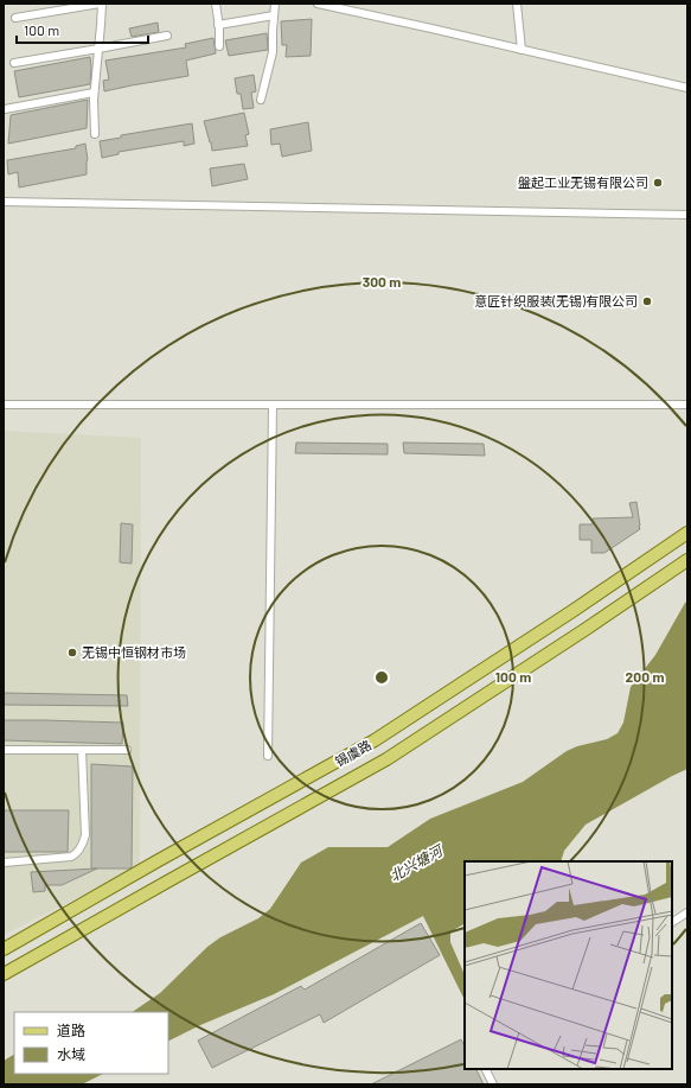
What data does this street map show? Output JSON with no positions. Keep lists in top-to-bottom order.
{
  "streets": {
    "main road": ["锡虞路"]
  },
  "water": ["北兴塘河"],
  "places": ["盤起工业无锡有限公司", "意匠针织服装(无锡)有限公司", "无锡中恒钢材市场"],
  "legend": ["道路", "水域"],
  "scale_bar": "100 m",
  "rings": ["300 m", "100 m", "200 m"]
}
